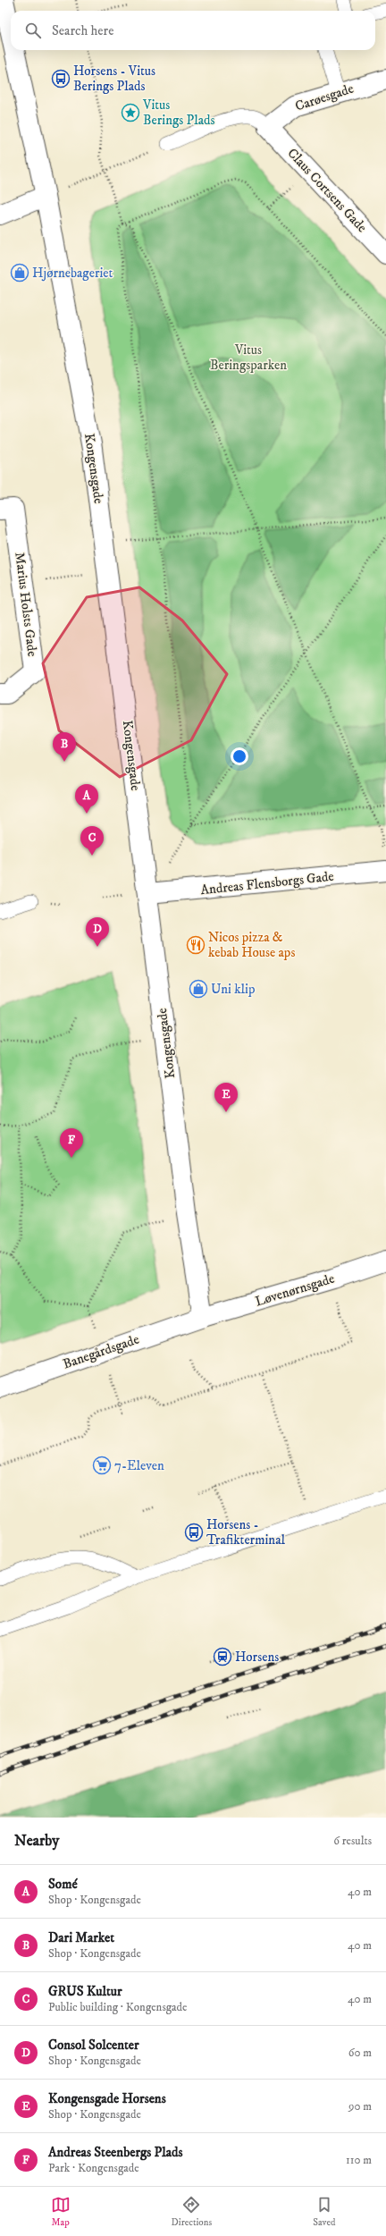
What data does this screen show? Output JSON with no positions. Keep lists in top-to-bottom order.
{
  "streets": {
    "street": [
      "Carøesgade",
      "Claus Cortsens Gade",
      "Kongensgade",
      "Marius Holsts Gade",
      "Andreas Flensborgs Gade",
      "Løvenørnsgade",
      "Banegårdsgade"
    ]
  },
  "crossings": [
    ["Carøesgade", "Claus Cortsens Gade"],
    ["Kongensgade", "Andreas Flensborgs Gade"],
    ["Kongensgade", "Løvenørnsgade"],
    ["Kongensgade", "Banegårdsgade"],
    ["Løvenørnsgade", "Banegårdsgade"]
  ],
  "parks": ["Vitus Beringsparken"],
  "places": {
    "bus stop": ["Horsens - Vitus Berings Plads", "Horsens - Trafikterminal"],
    "place": ["Vitus Berings Plads"],
    "shop": ["Hjørnebageriet", "Uni klip"],
    "restaurant": ["Nicos pizza & kebab House aps"],
    "supermarket": ["7-Eleven"],
    "station": ["Horsens"]
  },
  "page": {
    "search": "Search here",
    "pins": [
      "B",
      "A",
      "C",
      "D",
      "E",
      "F"
    ],
    "heading": ["Nearby", "6 results"],
    "list": [
      {
        "mark": "A",
        "name": "Somé",
        "note": "Shop · Kongensgade",
        "value": "40 m"
      },
      {
        "mark": "B",
        "name": "Dari Market",
        "note": "Shop · Kongensgade",
        "value": "40 m"
      },
      {
        "mark": "C",
        "name": "GRUS Kultur",
        "note": "Public building · Kongensgade",
        "value": "40 m"
      },
      {
        "mark": "D",
        "name": "Consol Solcenter",
        "note": "Shop · Kongensgade",
        "value": "60 m"
      },
      {
        "mark": "E",
        "name": "Kongensgade Horsens",
        "note": "Shop · Kongensgade",
        "value": "90 m"
      },
      {
        "mark": "F",
        "name": "Andreas Steenbergs Plads",
        "note": "Park · Kongensgade",
        "value": "110 m"
      }
    ],
    "nav": ["Map", "Directions", "Saved"]
  }
}
